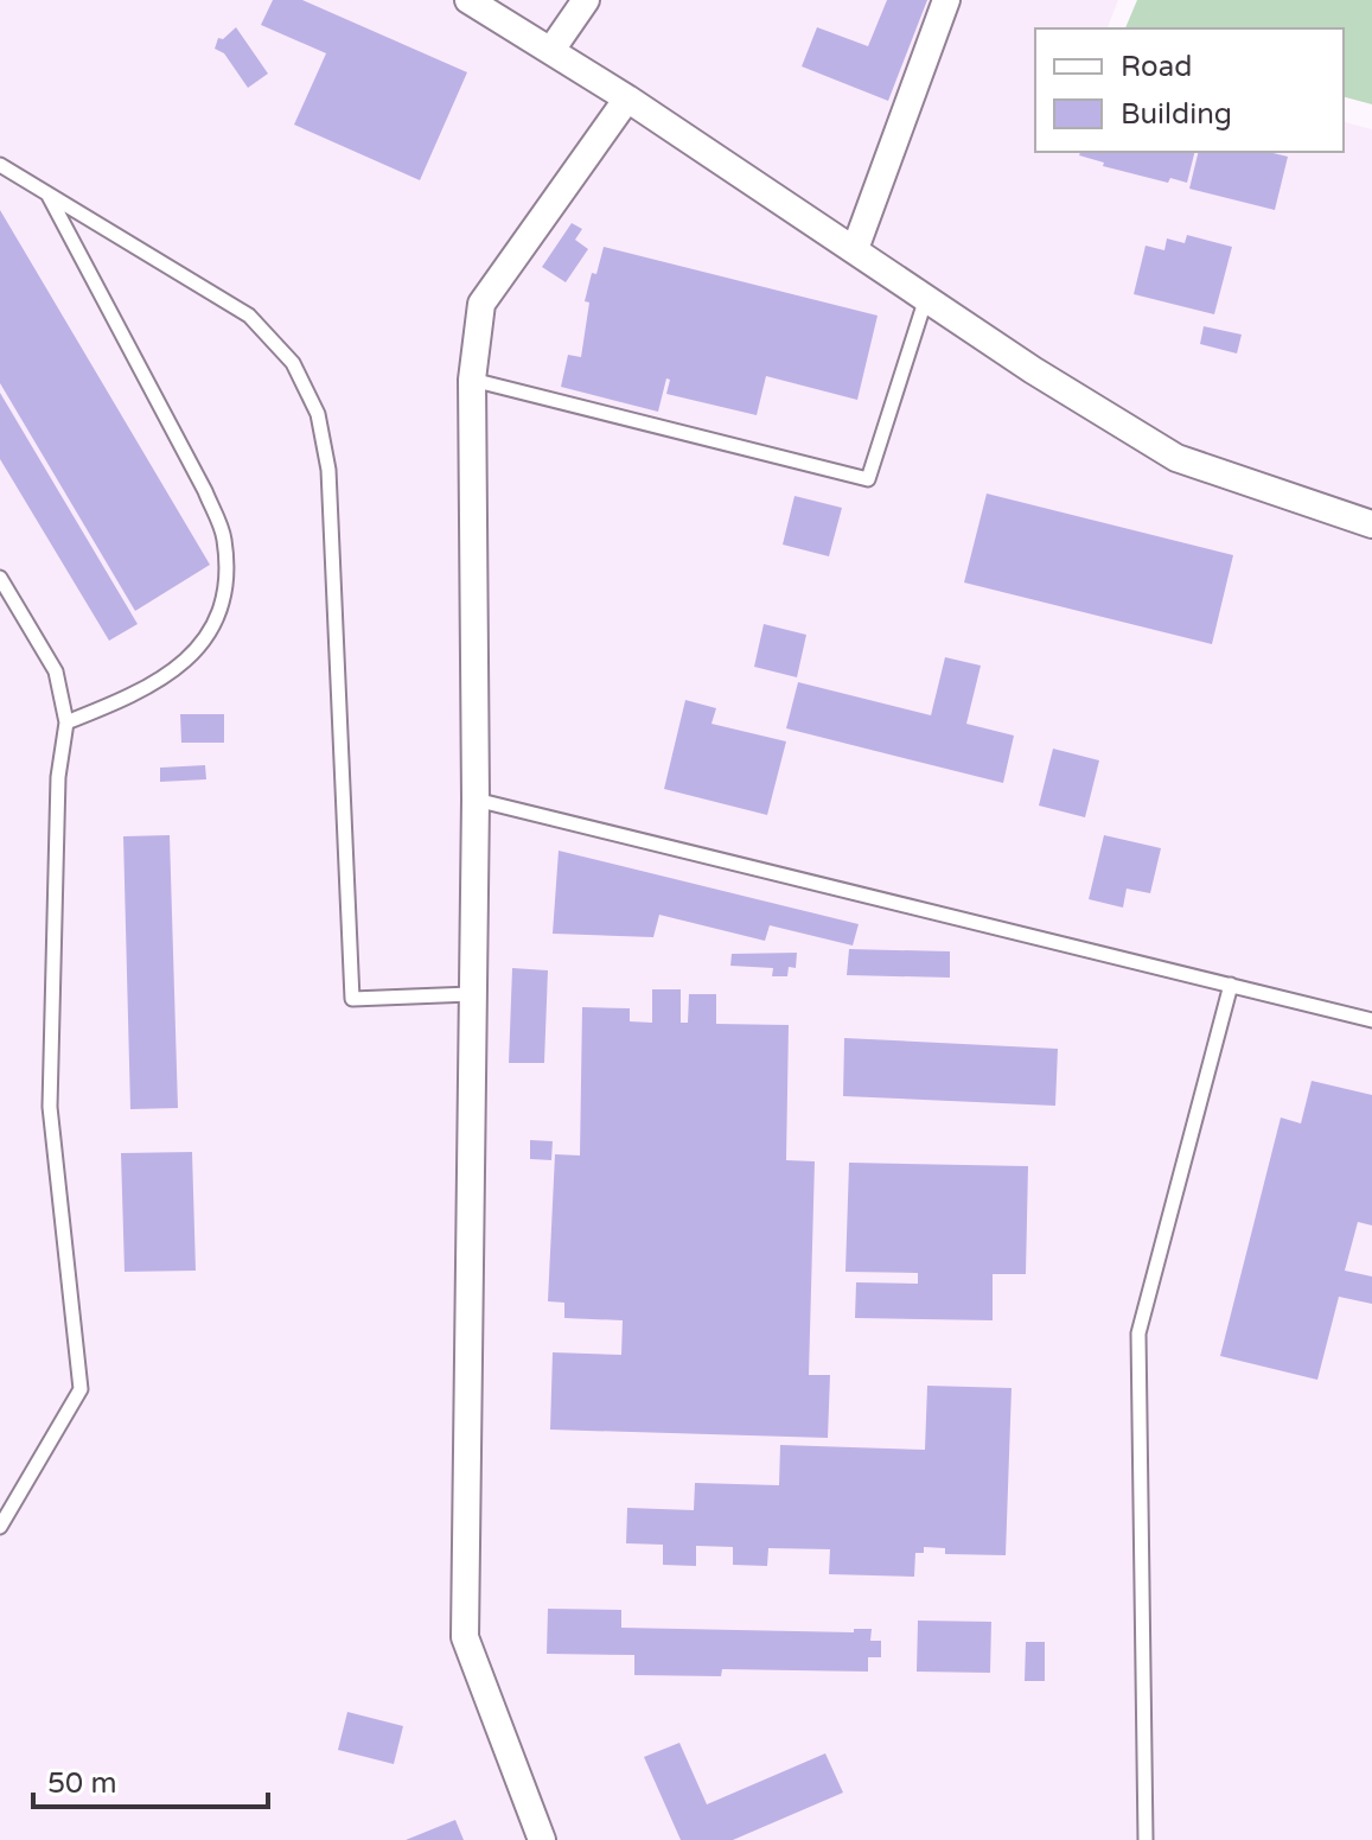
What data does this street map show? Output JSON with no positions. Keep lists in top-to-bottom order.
{
  "legend": ["Road", "Building"],
  "scale_bar": "50 m"
}
